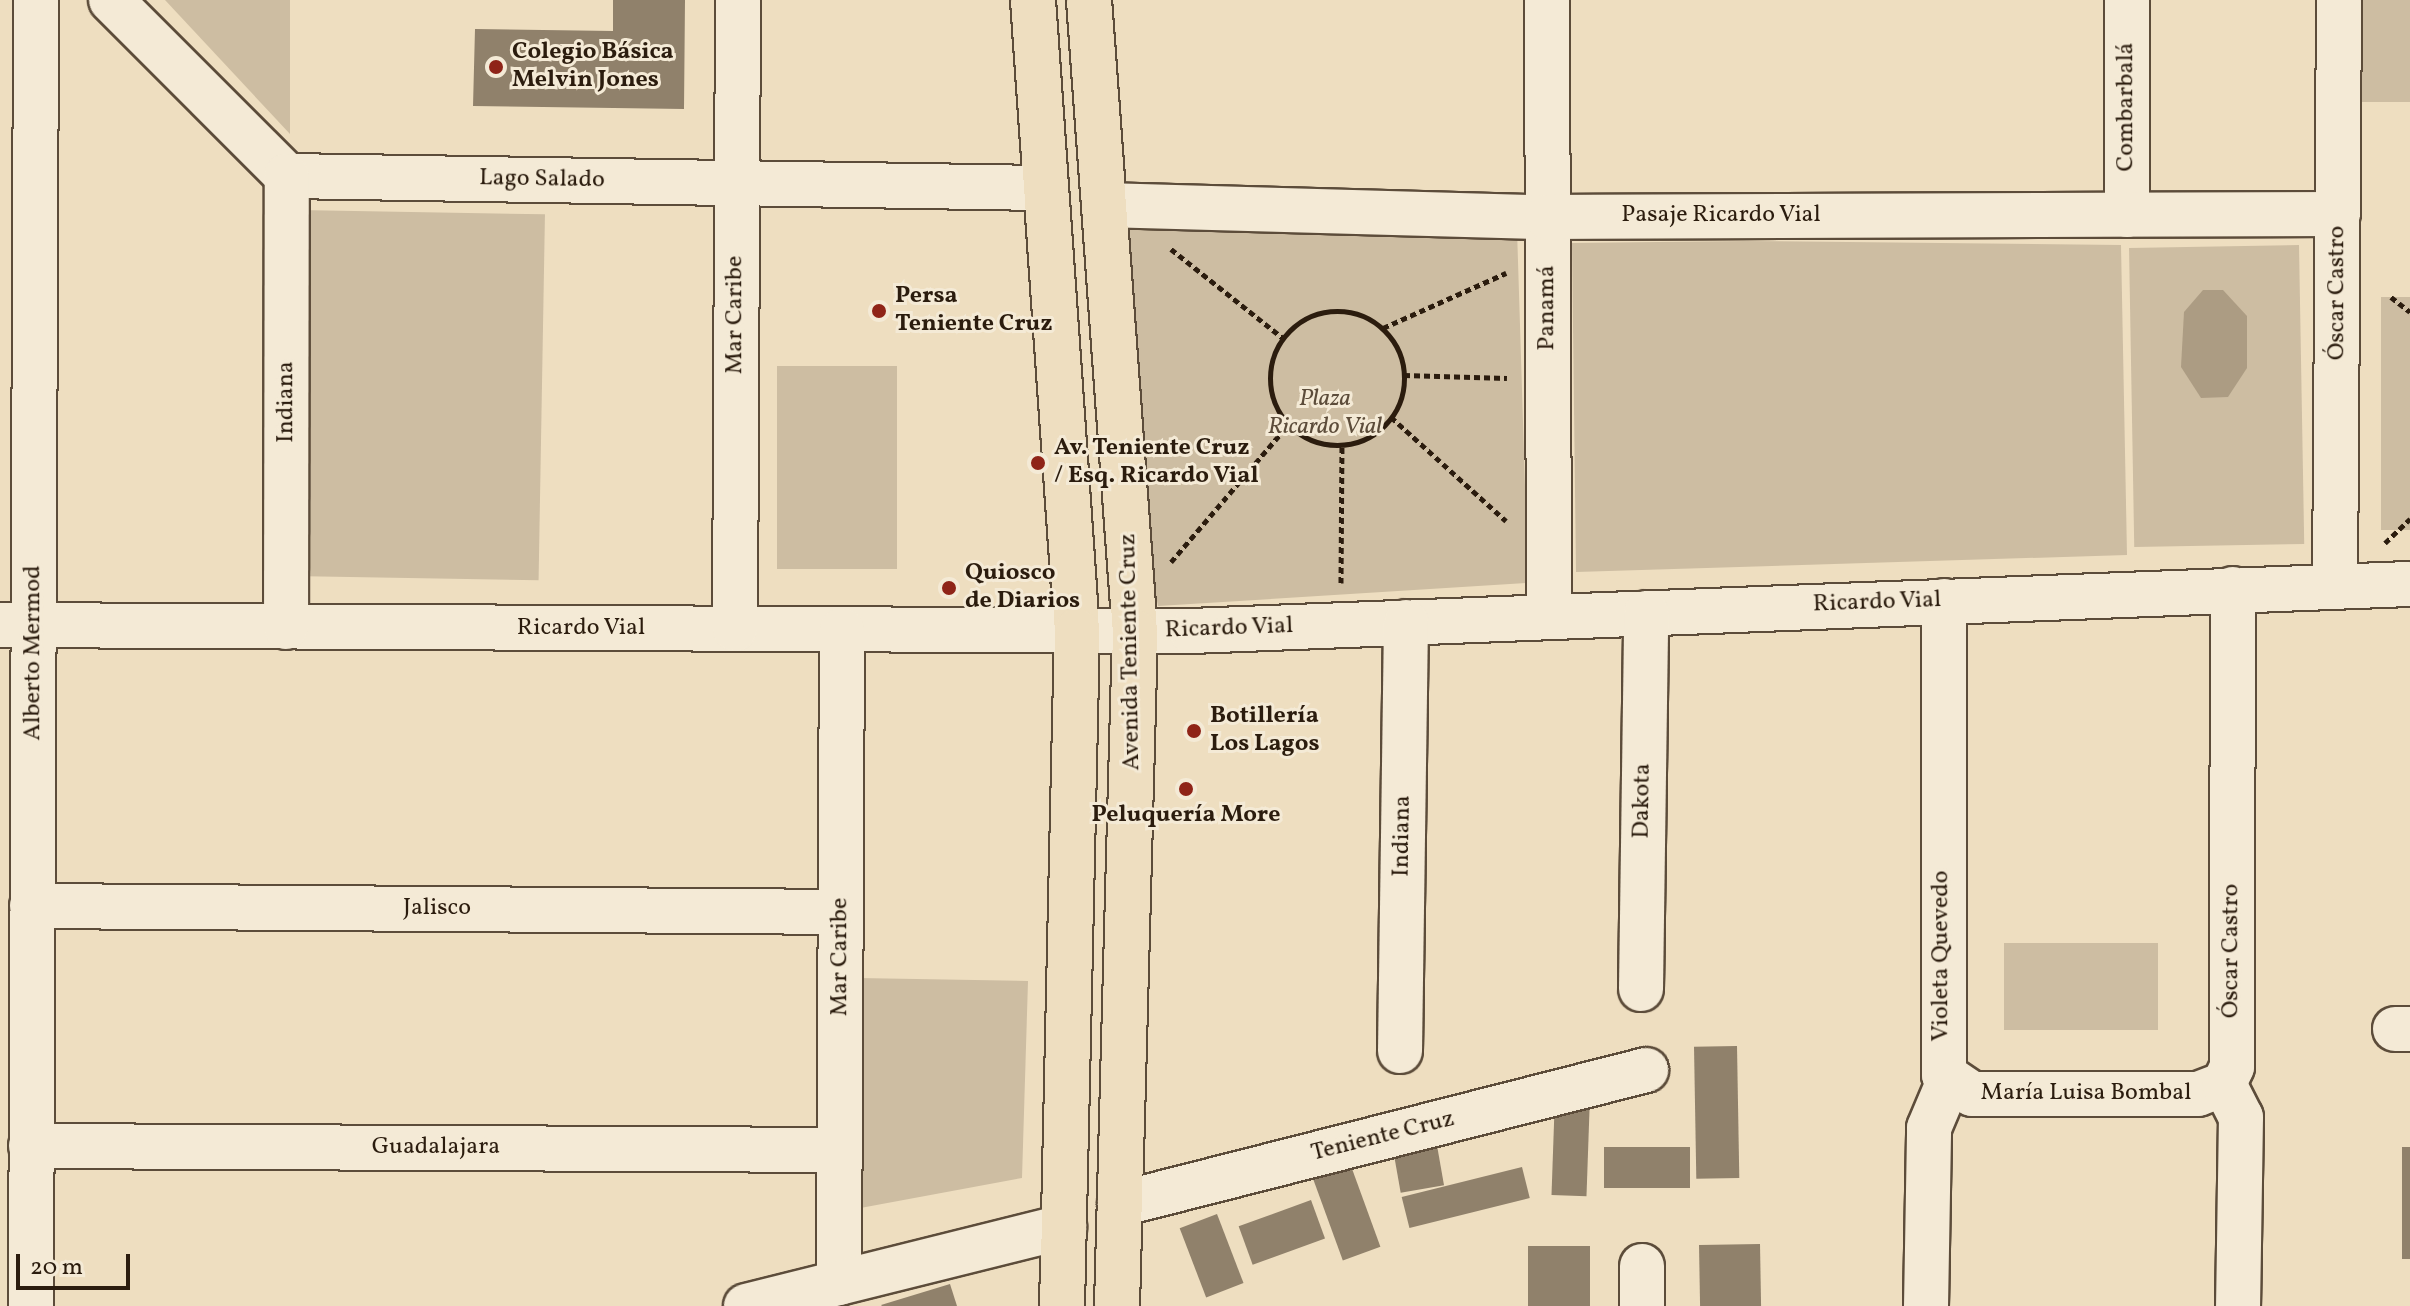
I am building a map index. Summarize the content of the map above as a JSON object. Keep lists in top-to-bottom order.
{
  "streets": {
    "main road": ["Avenida Teniente Cruz"],
    "street": [
      "Combarbalá",
      "Lago Salado",
      "Pasaje Ricardo Vial",
      "Óscar Castro",
      "Panamá",
      "Mar Caribe",
      "Indiana",
      "Ricardo Vial",
      "Alberto Mermod",
      "Dakota",
      "Jalisco",
      "Violeta Quevedo",
      "María Luisa Bombal",
      "Teniente Cruz",
      "Guadalajara"
    ]
  },
  "crossings": [
    ["Combarbalá", "Pasaje Ricardo Vial"],
    ["Lago Salado", "Mar Caribe"],
    ["Lago Salado", "Indiana"],
    ["Pasaje Ricardo Vial", "Óscar Castro"],
    ["Pasaje Ricardo Vial", "Panamá"],
    ["Pasaje Ricardo Vial", "Avenida Teniente Cruz"],
    ["Óscar Castro", "Ricardo Vial"],
    ["Óscar Castro", "María Luisa Bombal"],
    ["Panamá", "Ricardo Vial"],
    ["Mar Caribe", "Ricardo Vial"],
    ["Mar Caribe", "Jalisco"],
    ["Mar Caribe", "Guadalajara"],
    ["Indiana", "Ricardo Vial"],
    ["Ricardo Vial", "Avenida Teniente Cruz"],
    ["Ricardo Vial", "Alberto Mermod"],
    ["Ricardo Vial", "Dakota"],
    ["Ricardo Vial", "Violeta Quevedo"],
    ["Avenida Teniente Cruz", "Teniente Cruz"],
    ["Alberto Mermod", "Jalisco"],
    ["Alberto Mermod", "Guadalajara"],
    ["Violeta Quevedo", "María Luisa Bombal"]
  ],
  "parks": ["Plaza Ricardo Vial"],
  "places": [
    "Colegio Básica Melvin Jones",
    "Persa Teniente Cruz",
    "Av. Teniente Cruz / Esq. Ricardo Vial",
    "Quiosco de Diarios",
    "Botillería Los Lagos",
    "Peluquería More"
  ],
  "scale_bar": "20 m"
}
